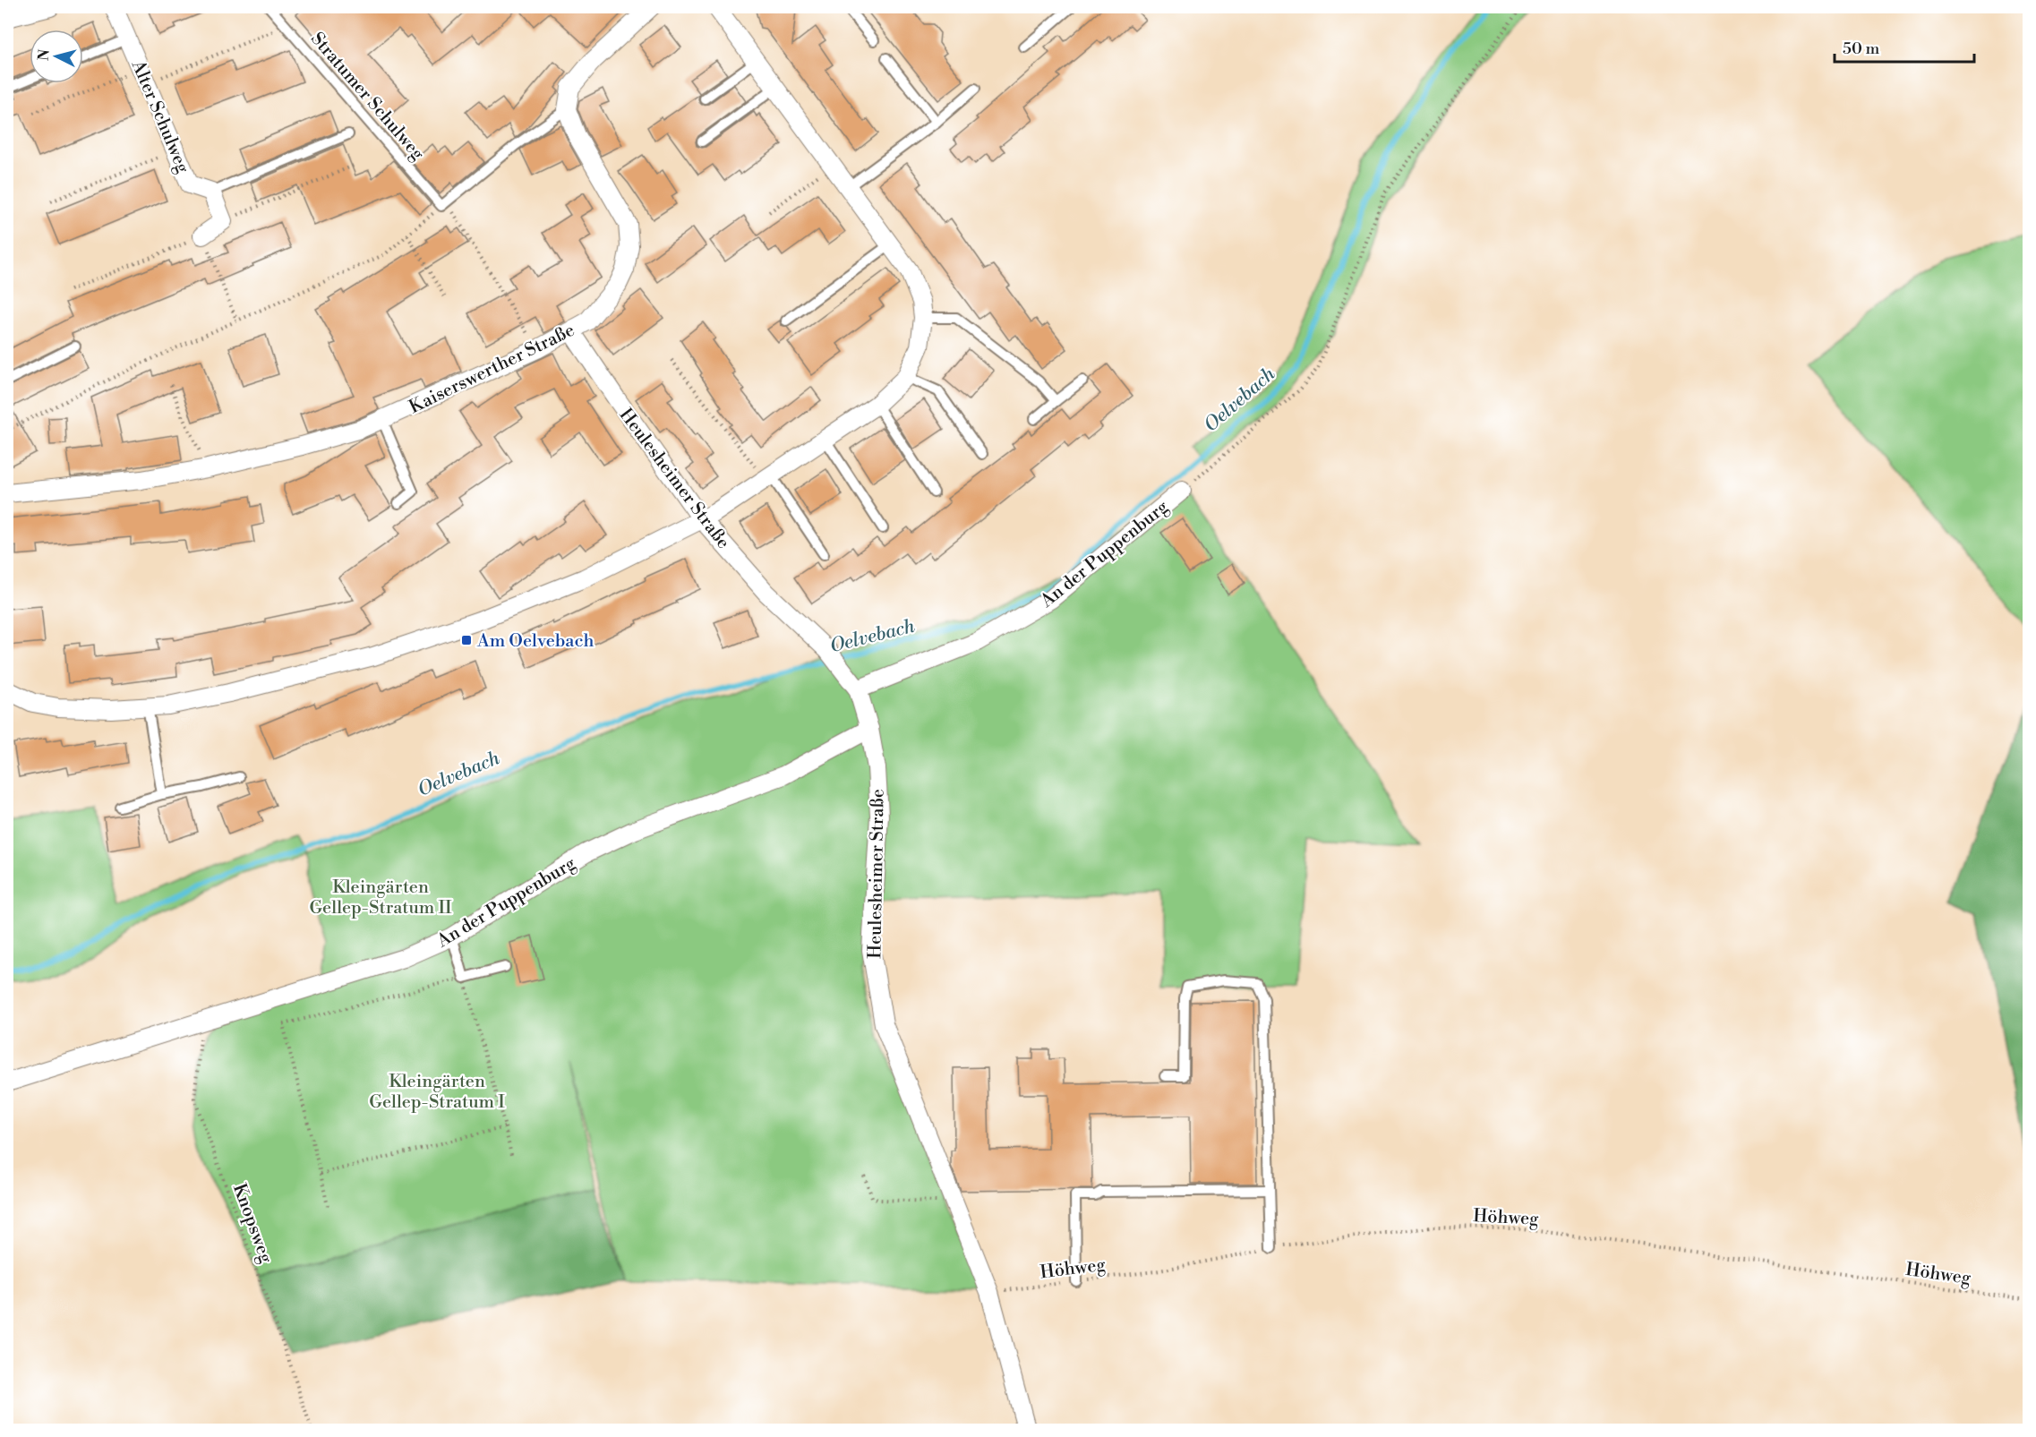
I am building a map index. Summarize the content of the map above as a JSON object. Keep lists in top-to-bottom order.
{
  "streets": {
    "street": [
      "Alter Schulweg",
      "Kaiserswerther Straße",
      "Heulesheimer Straße",
      "An der Puppenburg"
    ],
    "lane": ["Stratumer Schulweg"],
    "path": ["Höhweg", "Knopsweg"]
  },
  "crossings": [
    ["Kaiserswerther Straße", "Heulesheimer Straße"],
    ["Heulesheimer Straße", "An der Puppenburg"],
    ["Heulesheimer Straße", "Höhweg"],
    ["An der Puppenburg", "Knopsweg"]
  ],
  "water": ["Oelvebach"],
  "parks": ["Kleingärten Gellep-Stratum II", "Kleingärten Gellep-Stratum I"],
  "places": {
    "transit": ["Am Oelvebach"]
  },
  "scale_bar": "50 m",
  "north": "left"
}
